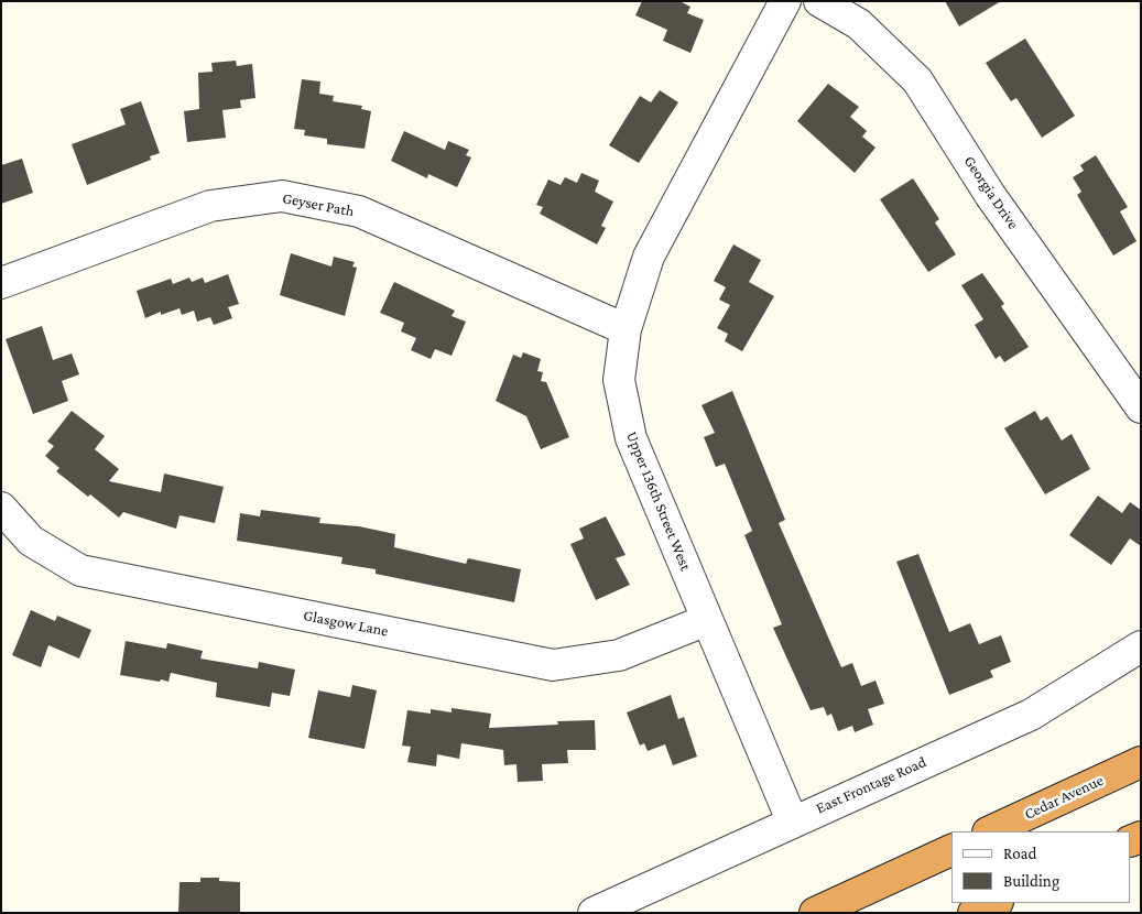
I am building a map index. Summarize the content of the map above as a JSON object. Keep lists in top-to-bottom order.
{
  "streets": {
    "highway": ["Cedar Avenue"],
    "street": [
      "Georgia Drive",
      "Geyser Path",
      "Upper 136th Street West",
      "Glasgow Lane",
      "East Frontage Road"
    ]
  },
  "crossings": [
    ["Geyser Path", "Upper 136th Street West"],
    ["Upper 136th Street West", "Glasgow Lane"],
    ["Upper 136th Street West", "East Frontage Road"]
  ],
  "legend": ["Road", "Building"]
}
